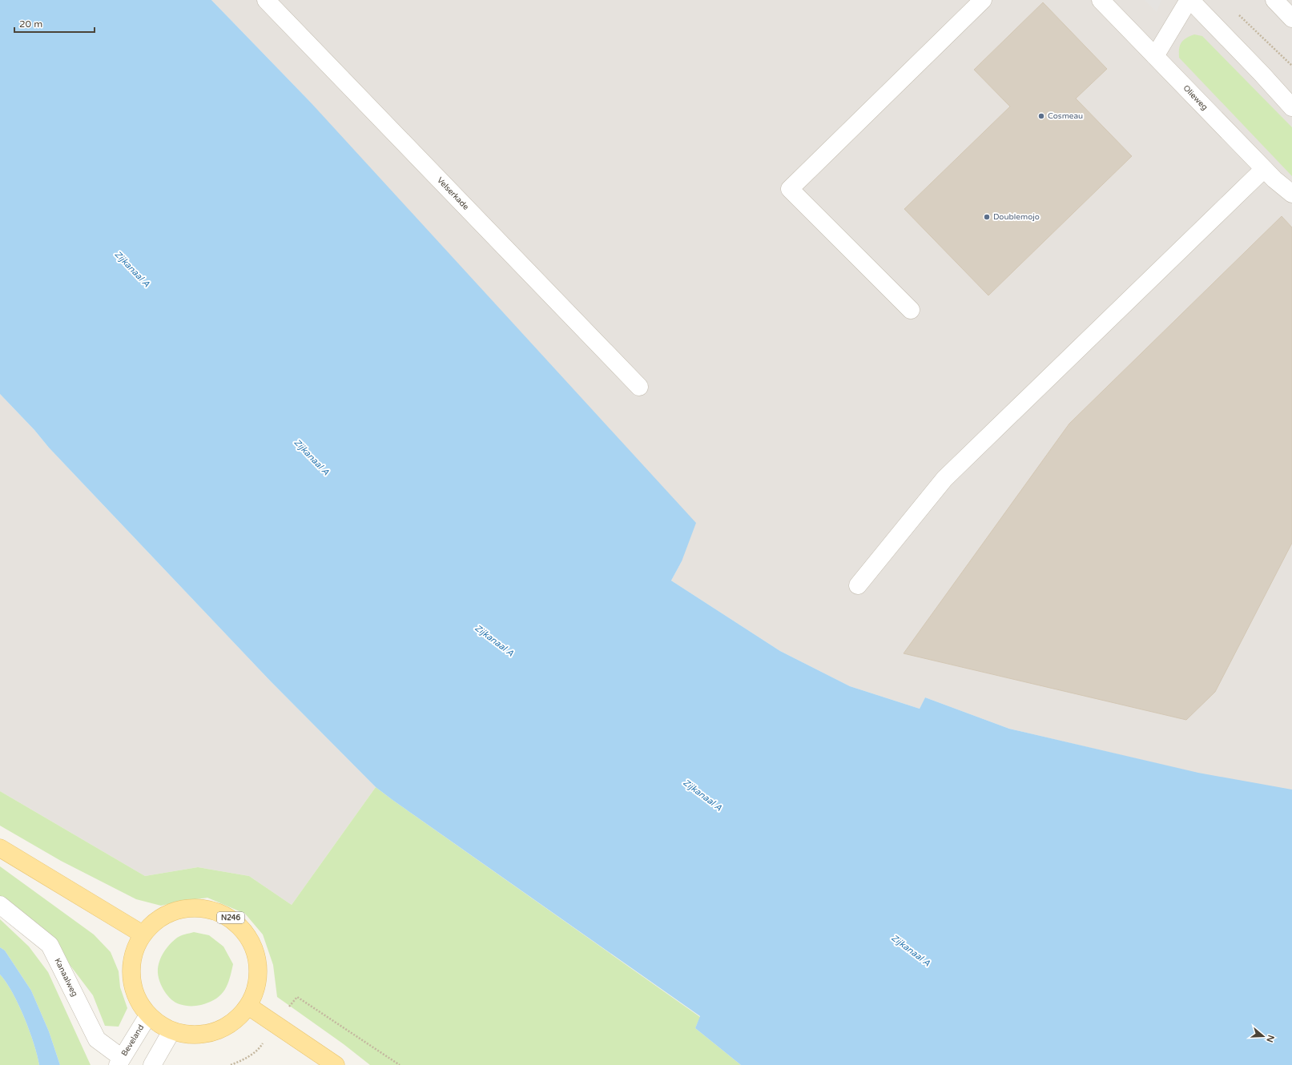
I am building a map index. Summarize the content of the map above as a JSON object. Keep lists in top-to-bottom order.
{
  "streets": {
    "main road": ["N246"],
    "street": [
      "Olieweg",
      "Velserkade",
      "Kanaalweg",
      "Beveland"
    ]
  },
  "crossings": [
    ["N246", "Beveland"],
    ["Kanaalweg", "Beveland"]
  ],
  "water": ["Zijkanaal A"],
  "places": ["Cosmeau", "Doublemojo"],
  "scale_bar": "20 m",
  "north": "right"
}
